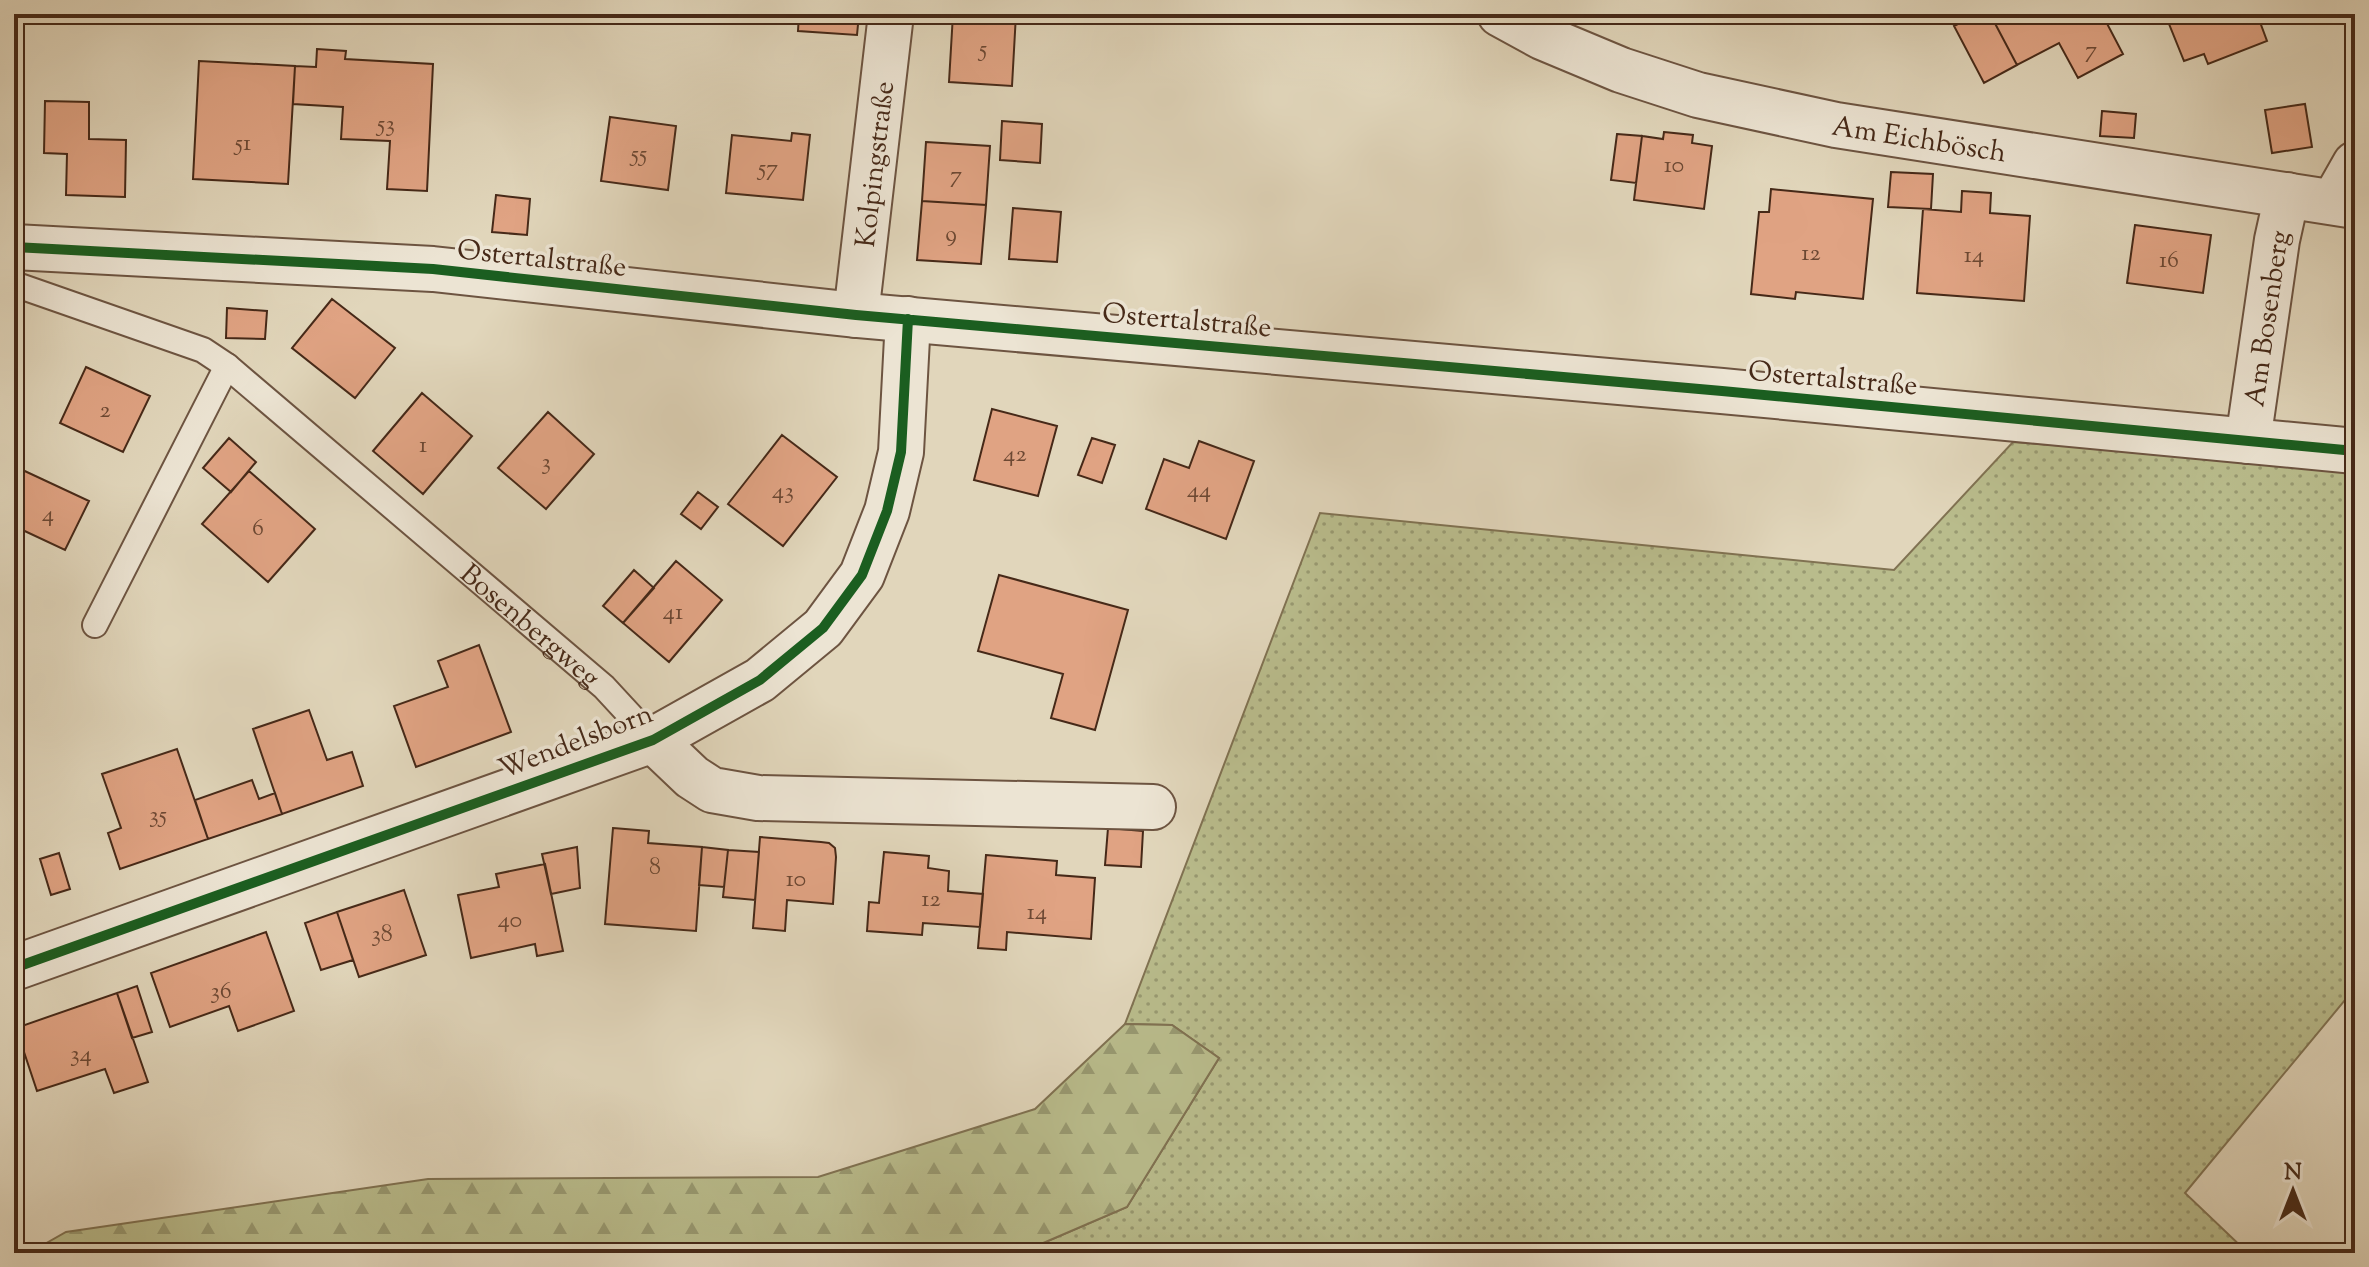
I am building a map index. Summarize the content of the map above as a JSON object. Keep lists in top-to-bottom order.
{
  "streets": {
    "street": [
      "Am Eichbösch",
      "Kolpingstraße",
      "Ostertalstraße",
      "Am Bosenberg",
      "Bosenbergweg",
      "Wendelsborn"
    ]
  },
  "crossings": [
    ["Am Eichbösch", "Am Bosenberg"],
    ["Kolpingstraße", "Ostertalstraße"],
    ["Ostertalstraße", "Am Bosenberg"],
    ["Ostertalstraße", "Wendelsborn"],
    ["Bosenbergweg", "Wendelsborn"]
  ],
  "house_numbers": [
    "5",
    "7",
    "53",
    "51",
    "55",
    "10",
    "57",
    "7",
    "9",
    "12",
    "14",
    "16",
    "2",
    "1",
    "42",
    "3",
    "44",
    "43",
    "4",
    "6",
    "41",
    "35",
    "8",
    "10",
    "12",
    "14",
    "40",
    "38",
    "36",
    "34"
  ],
  "north": "top"
}
